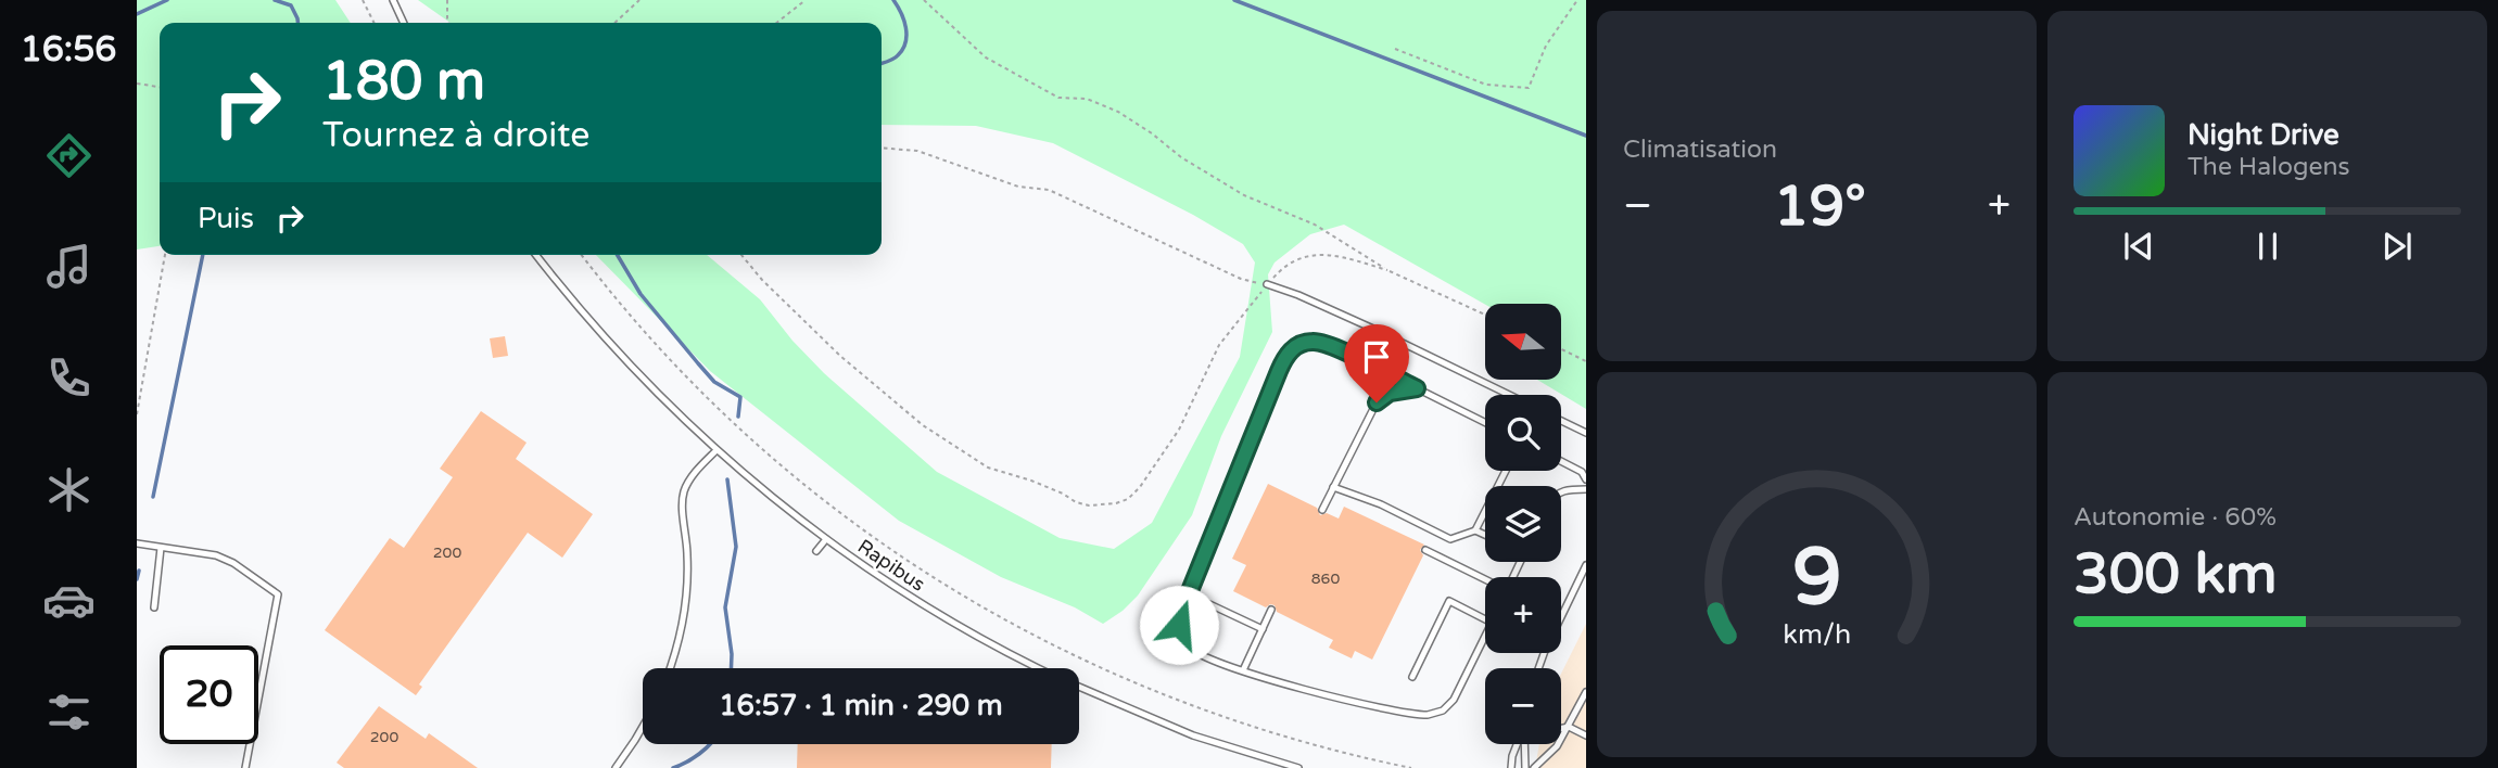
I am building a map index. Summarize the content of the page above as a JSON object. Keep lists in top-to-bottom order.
{
  "streets": {
    "lane": ["Rapibus"]
  },
  "house_numbers": ["200", "860", "200"],
  "north": "left",
  "page": {
    "tabs": "16:56",
    "tile": [
      "Climatisation",
      ["Autonomie · 60%", "300 km"]
    ],
    "turn": ["180 m", "Tournez à droite"],
    "song": ["Night Drive", "The Halogens"],
    "heat": ["−", "19°", "+"],
    "then": "Puis",
    "map_buttons": ["+", "−"],
    "limit": "20",
    "trip": "16:57 · 1 min · 290 m",
    "gauge": ["9", "km/h"]
  }
}
